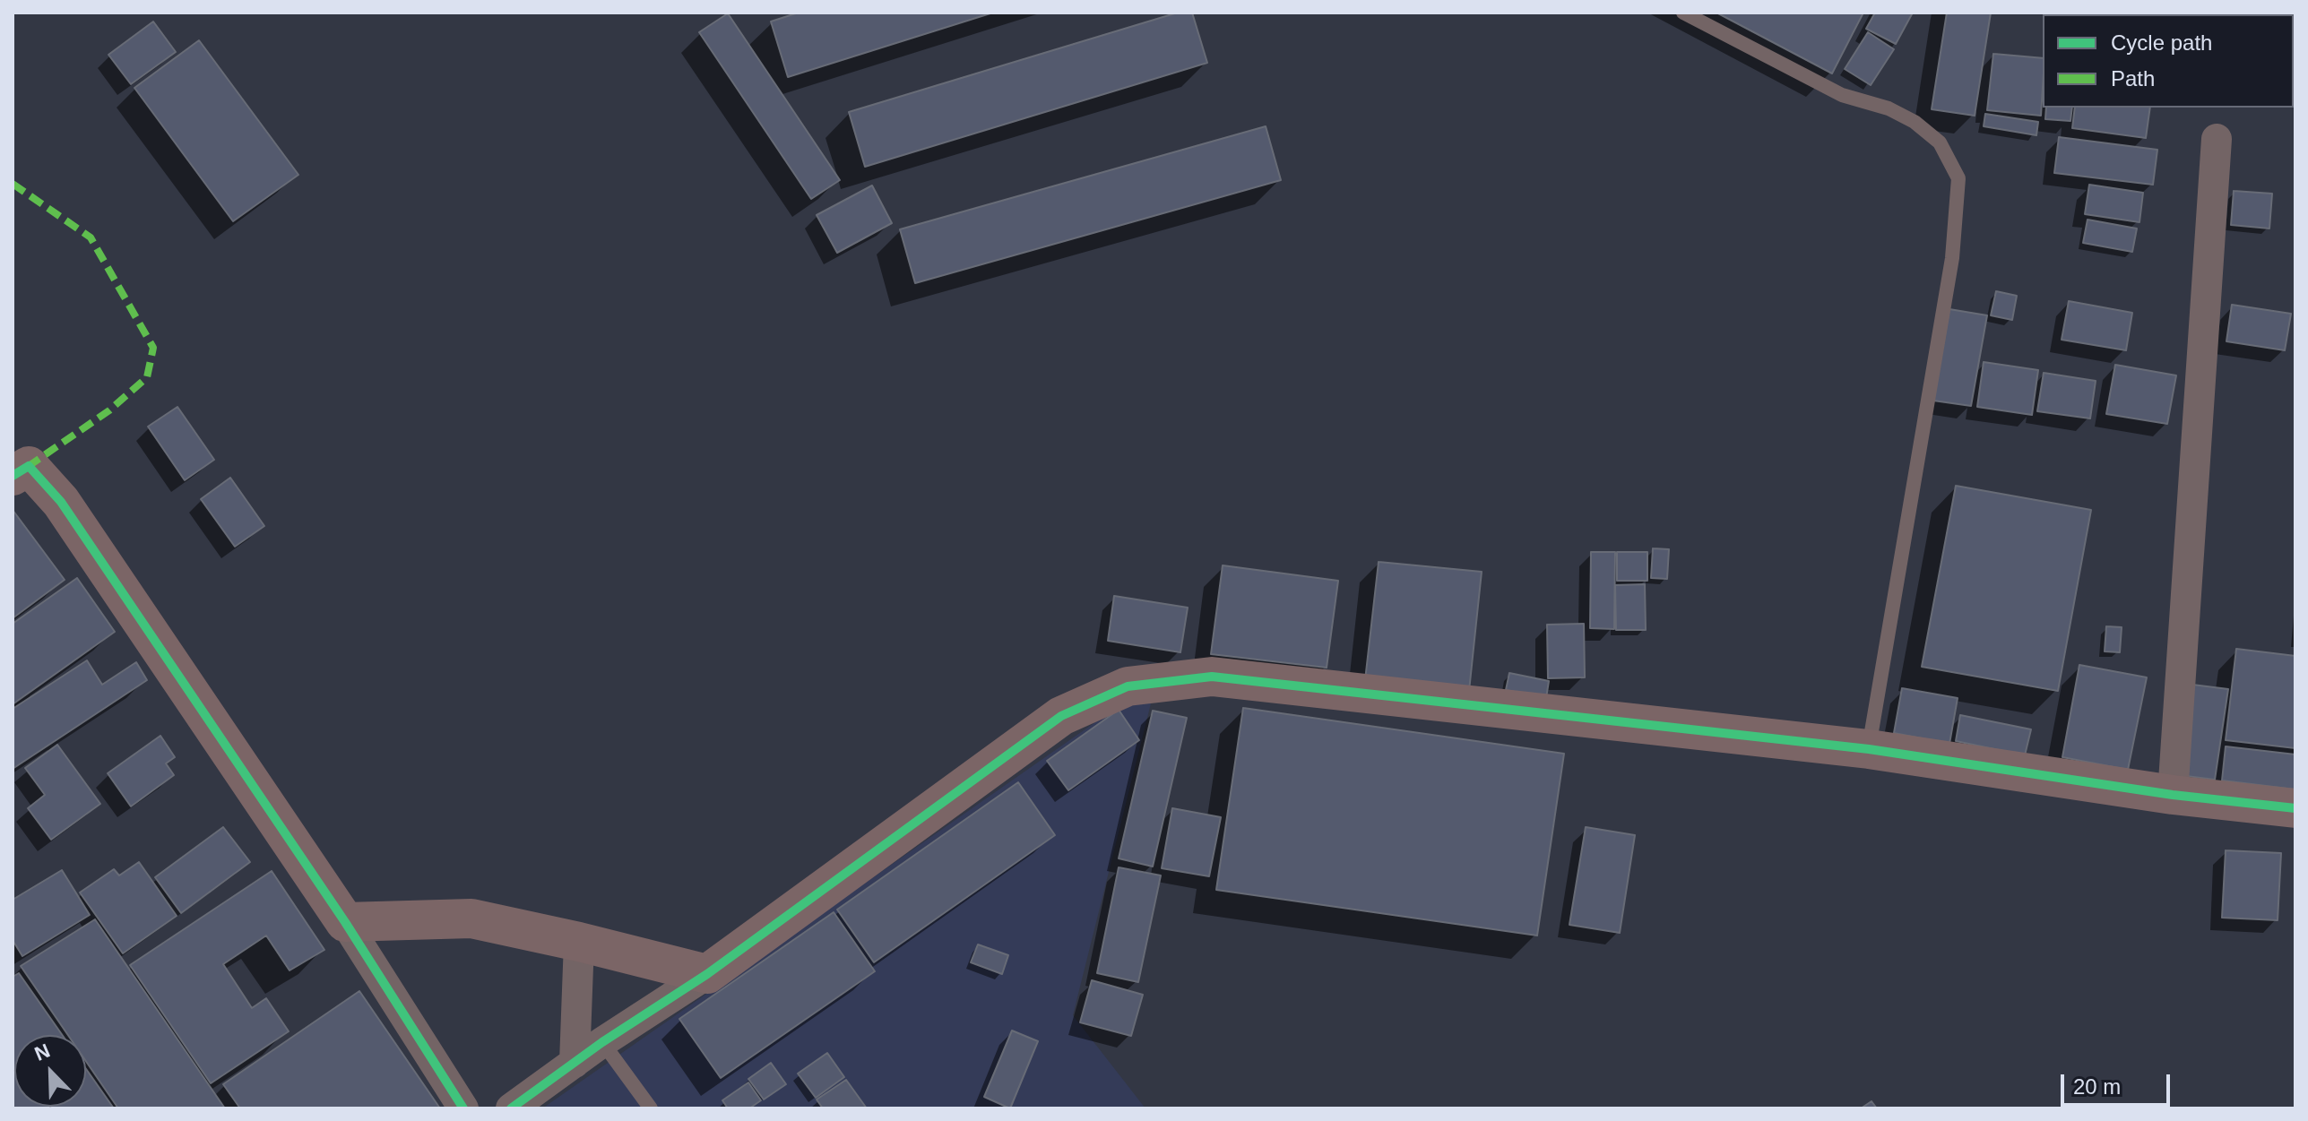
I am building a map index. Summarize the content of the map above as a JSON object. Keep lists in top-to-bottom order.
{
  "legend": ["Cycle path", "Path"],
  "scale_bar": "20 m",
  "north": "top left"
}
